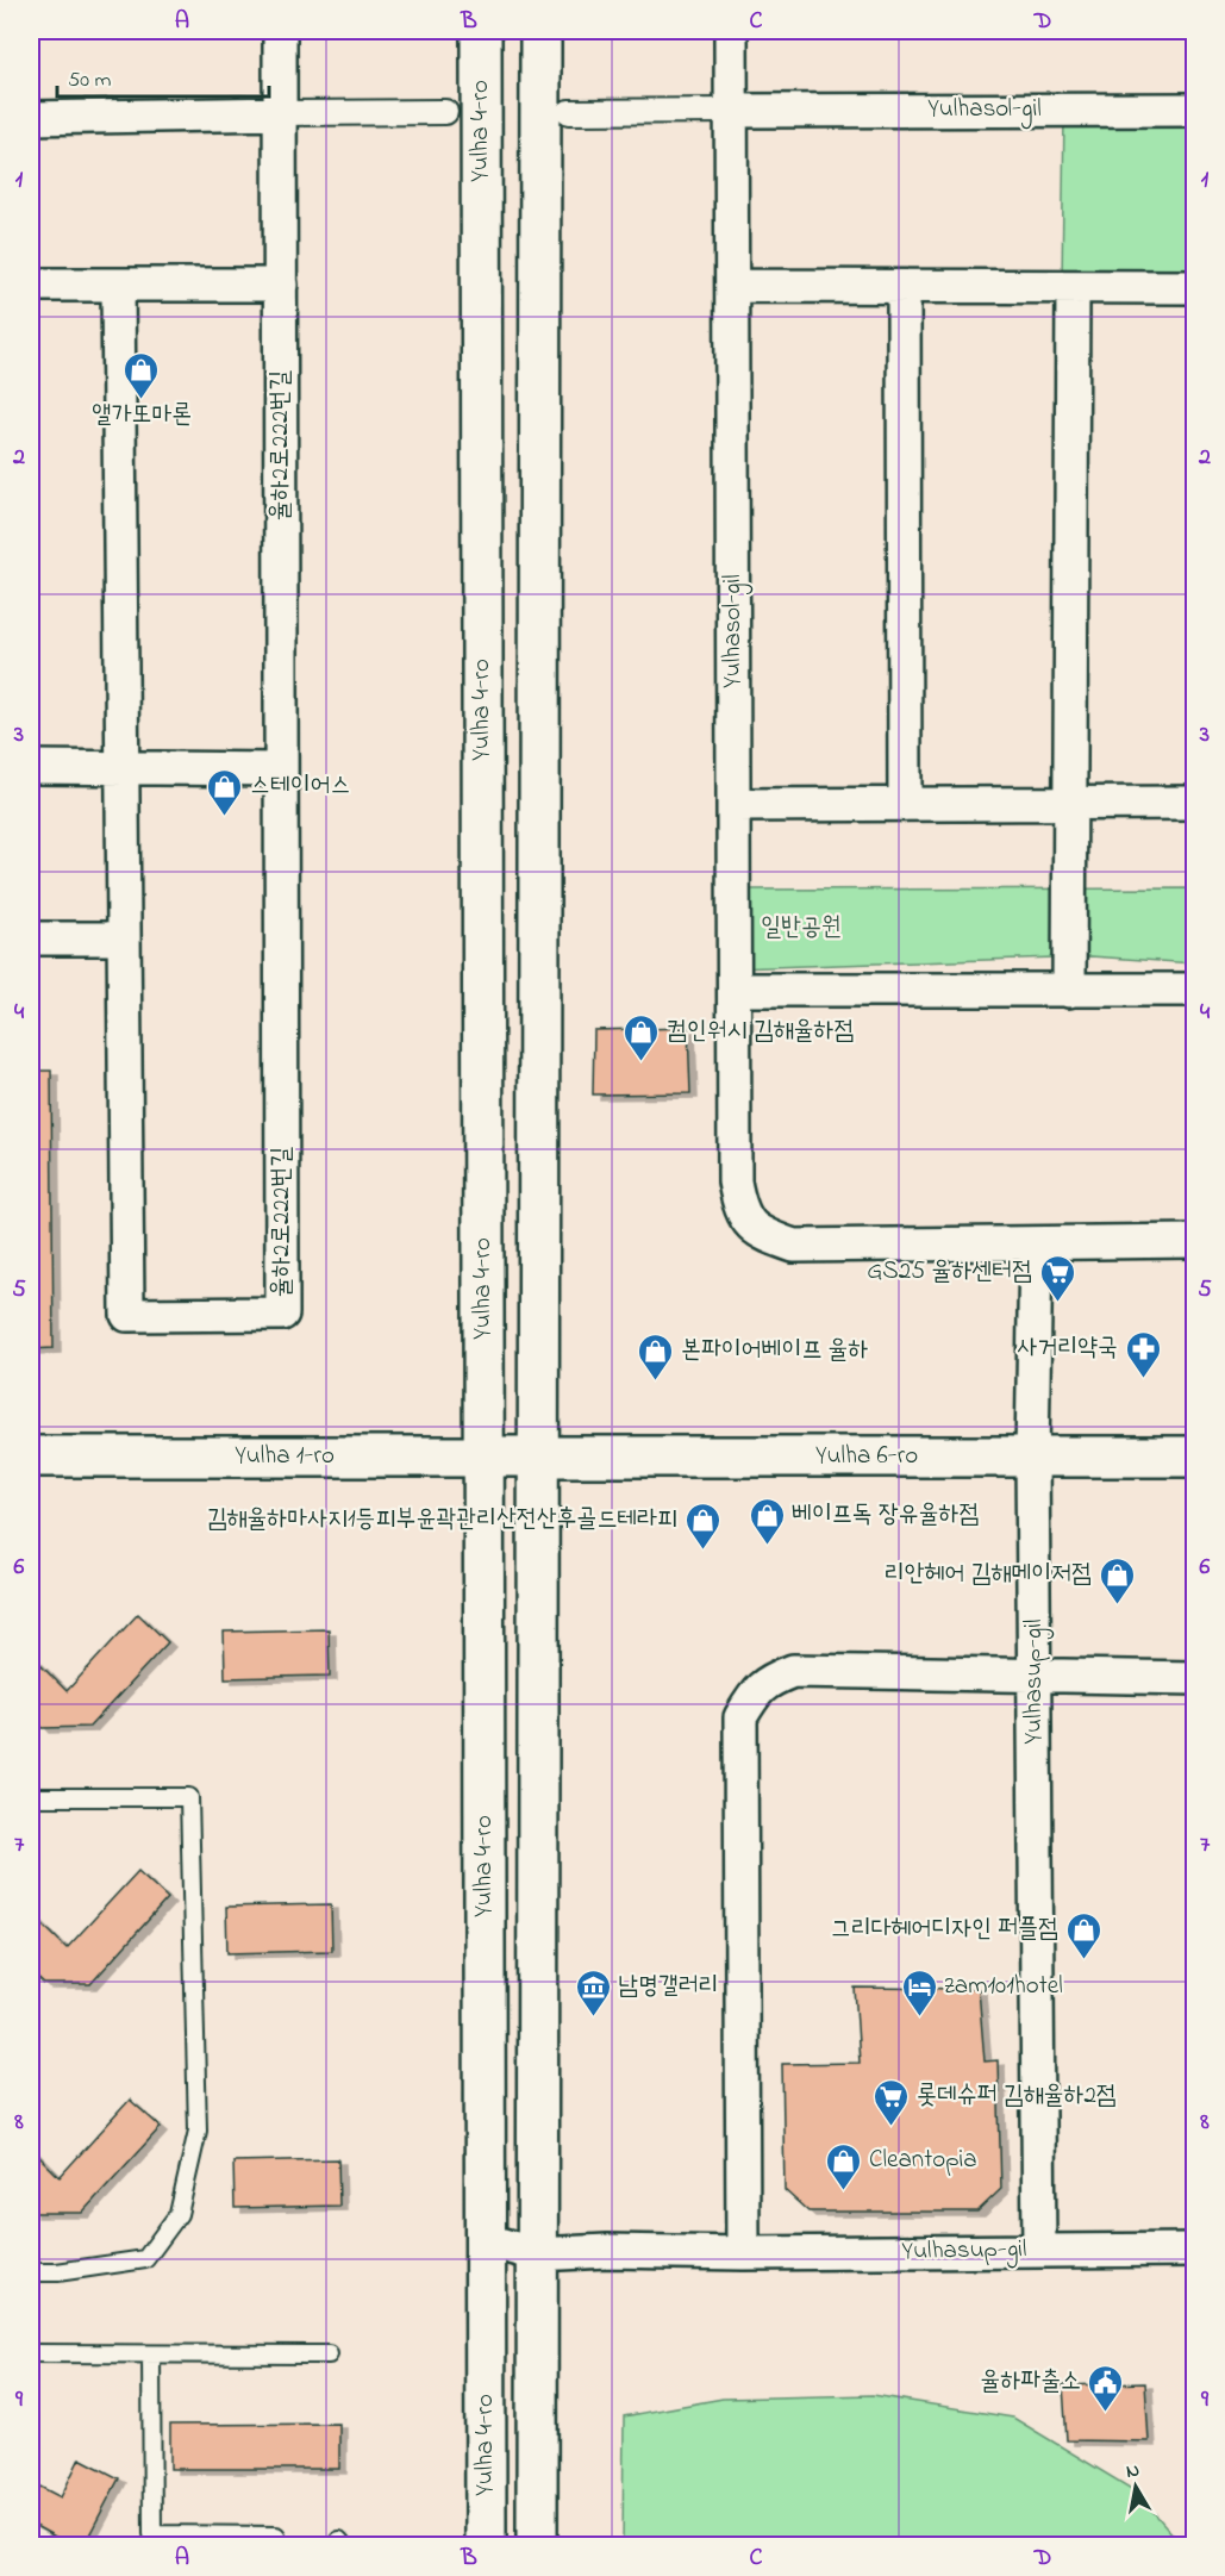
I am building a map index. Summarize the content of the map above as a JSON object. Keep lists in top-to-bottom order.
{
  "streets": {
    "main road": ["Yulha 4-ro", "Yulha 1-ro", "Yulha 6-ro"],
    "street": ["Yulhasol-gil", "율하2로222번길", "Yulhasup-gil"]
  },
  "crossings": [
    ["Yulhasol-gil", "Yulhasup-gil"],
    ["Yulha 4-ro", "Yulha 1-ro"],
    ["Yulha 4-ro", "Yulha 6-ro"],
    ["Yulha 4-ro", "Yulhasup-gil"],
    ["Yulha 1-ro", "Yulha 6-ro"],
    ["Yulha 6-ro", "Yulhasup-gil"]
  ],
  "parks": ["일반공원"],
  "places": {
    "shop": [
      "앨가또마론",
      "스테이어스",
      "컴인워시 김해율하점",
      "본파이어베이프 율하",
      "베이프독 장유율하점",
      "김해율하마사지1등피부윤곽관리산전산후골드테라피",
      "리안헤어 김해메이저점",
      "그리다헤어디자인 퍼플점",
      "Cleantopia"
    ],
    "supermarket": ["GS25 율하센터점", "롯데슈퍼 김해율하2점"],
    "pharmacy": ["사거리약국"],
    "museum": ["남명갤러리"],
    "hotel": ["zam101hotel"],
    "public building": ["율하파출소"]
  },
  "scale_bar": "50 m",
  "north": "top",
  "grid": {
    "columns": [
      "A",
      "B",
      "C",
      "D"
    ],
    "rows": [
      "1",
      "2",
      "3",
      "4",
      "5",
      "6",
      "7",
      "8",
      "9"
    ]
  }
}
